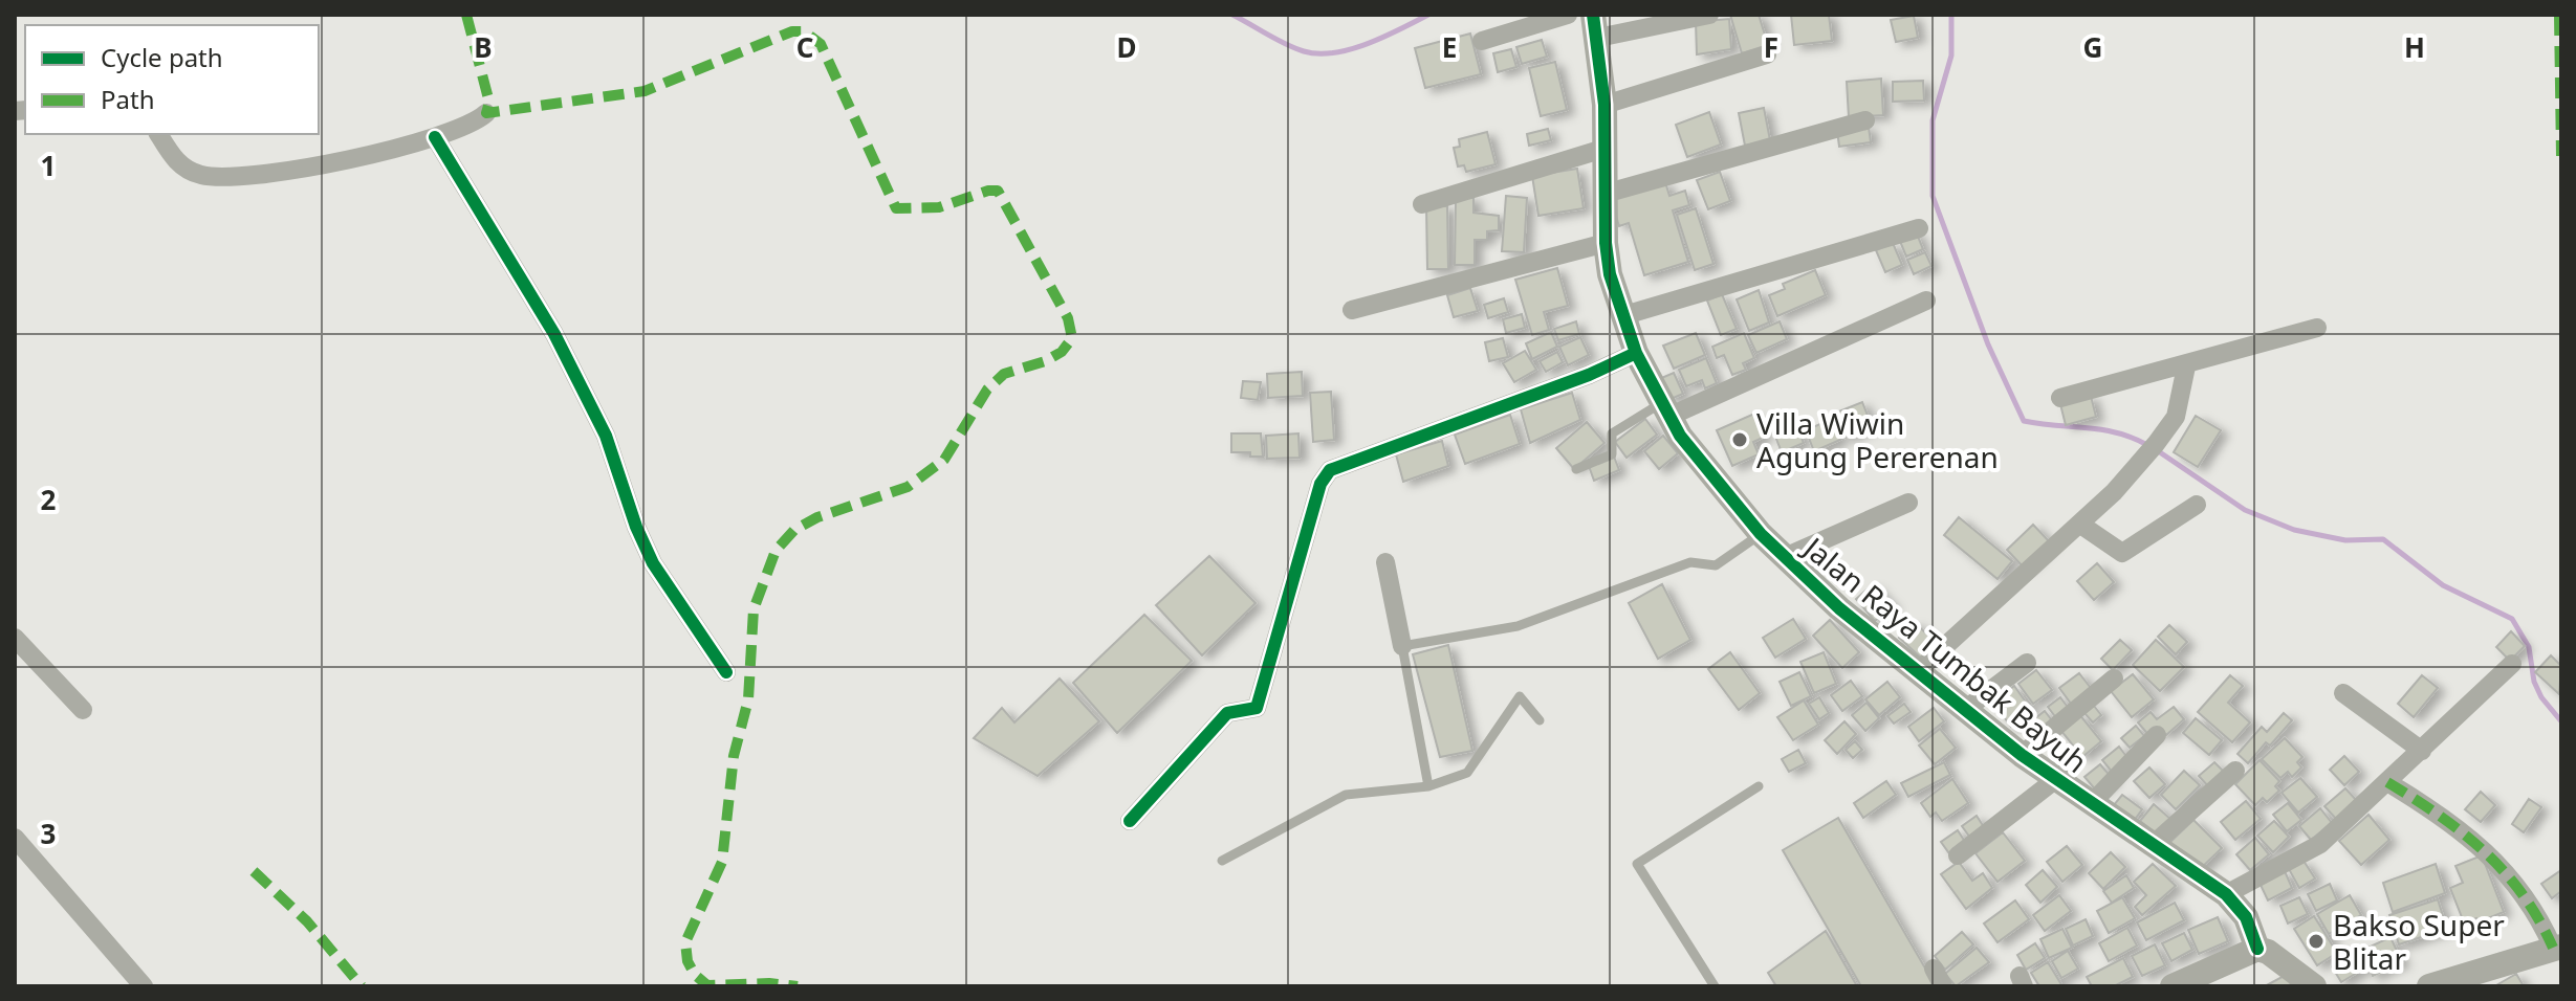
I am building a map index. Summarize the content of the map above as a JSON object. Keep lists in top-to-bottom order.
{
  "streets": {
    "street": ["Jalan Raya Tumbak Bayuh"]
  },
  "places": ["Villa Wiwin Agung Pererenan", "Bakso Super Blitar"],
  "legend": ["Cycle path", "Path"],
  "grid": {
    "columns": [
      "B",
      "C",
      "D",
      "E",
      "F",
      "G",
      "H"
    ],
    "rows": ["1", "2", "3"]
  }
}
